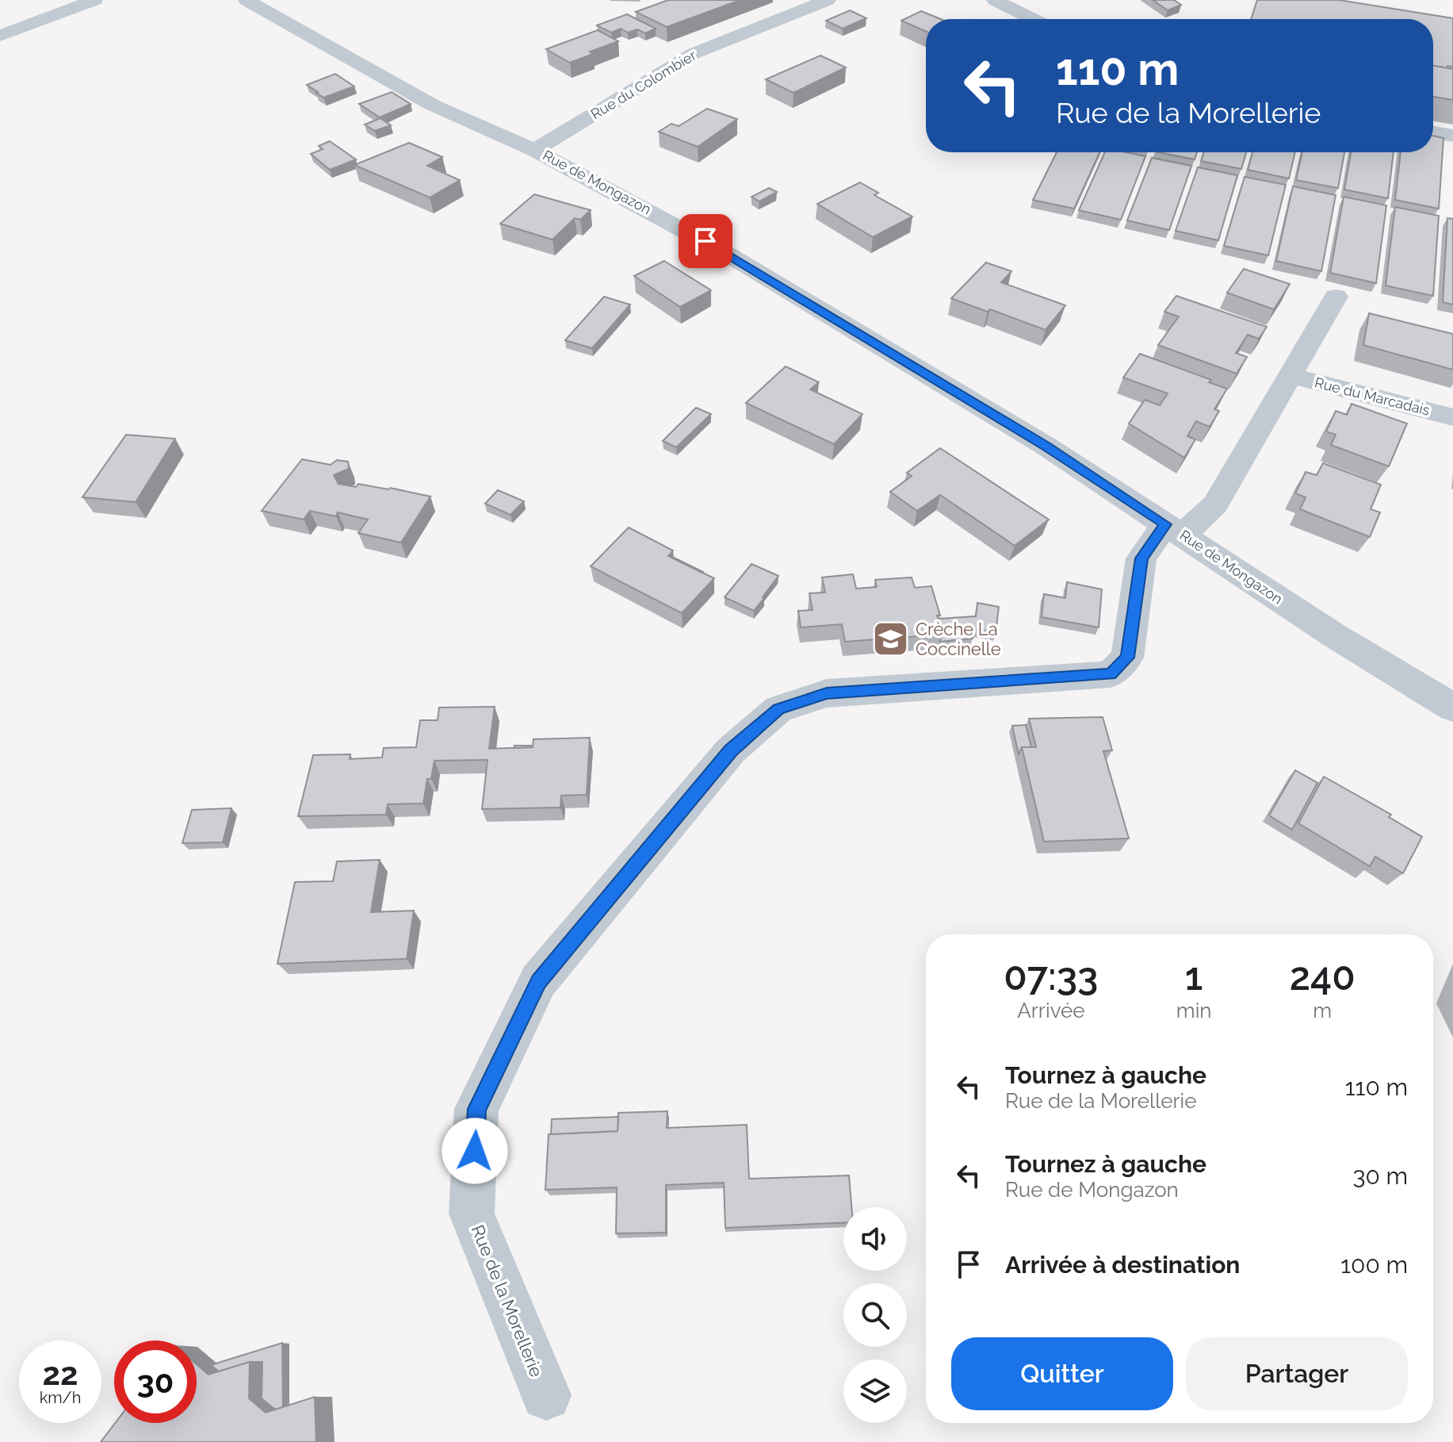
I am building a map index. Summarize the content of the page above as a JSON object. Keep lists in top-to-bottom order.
{
  "streets": {
    "street": [
      "Rue du Colombier",
      "Rue de Mongazon",
      "Rue du Marcadais",
      "Rue de la Morellerie"
    ]
  },
  "crossings": [
    ["Rue du Colombier", "Rue de Mongazon"],
    ["Rue de Mongazon", "Rue du Marcadais"],
    ["Rue de Mongazon", "Rue de la Morellerie"],
    ["Rue du Marcadais", "Rue de la Morellerie"]
  ],
  "places": {
    "school or university": ["Crèche La Coccinelle"]
  },
  "page": {
    "turn": ["110 m", "Rue de la Morellerie"],
    "eta": [
      "07:33",
      "Arrivée",
      "1",
      "min",
      "240",
      "m"
    ],
    "list": [
      {
        "name": "Tournez à gauche",
        "note": "Rue de la Morellerie",
        "value": "110 m"
      },
      {
        "name": "Tournez à gauche",
        "note": "Rue de Mongazon",
        "value": "30 m"
      },
      {
        "name": "Arrivée à destination",
        "value": "100 m"
      }
    ],
    "buttons": ["Quitter", "Partager"],
    "speed": "22 km/h",
    "limit": "30"
  }
}
